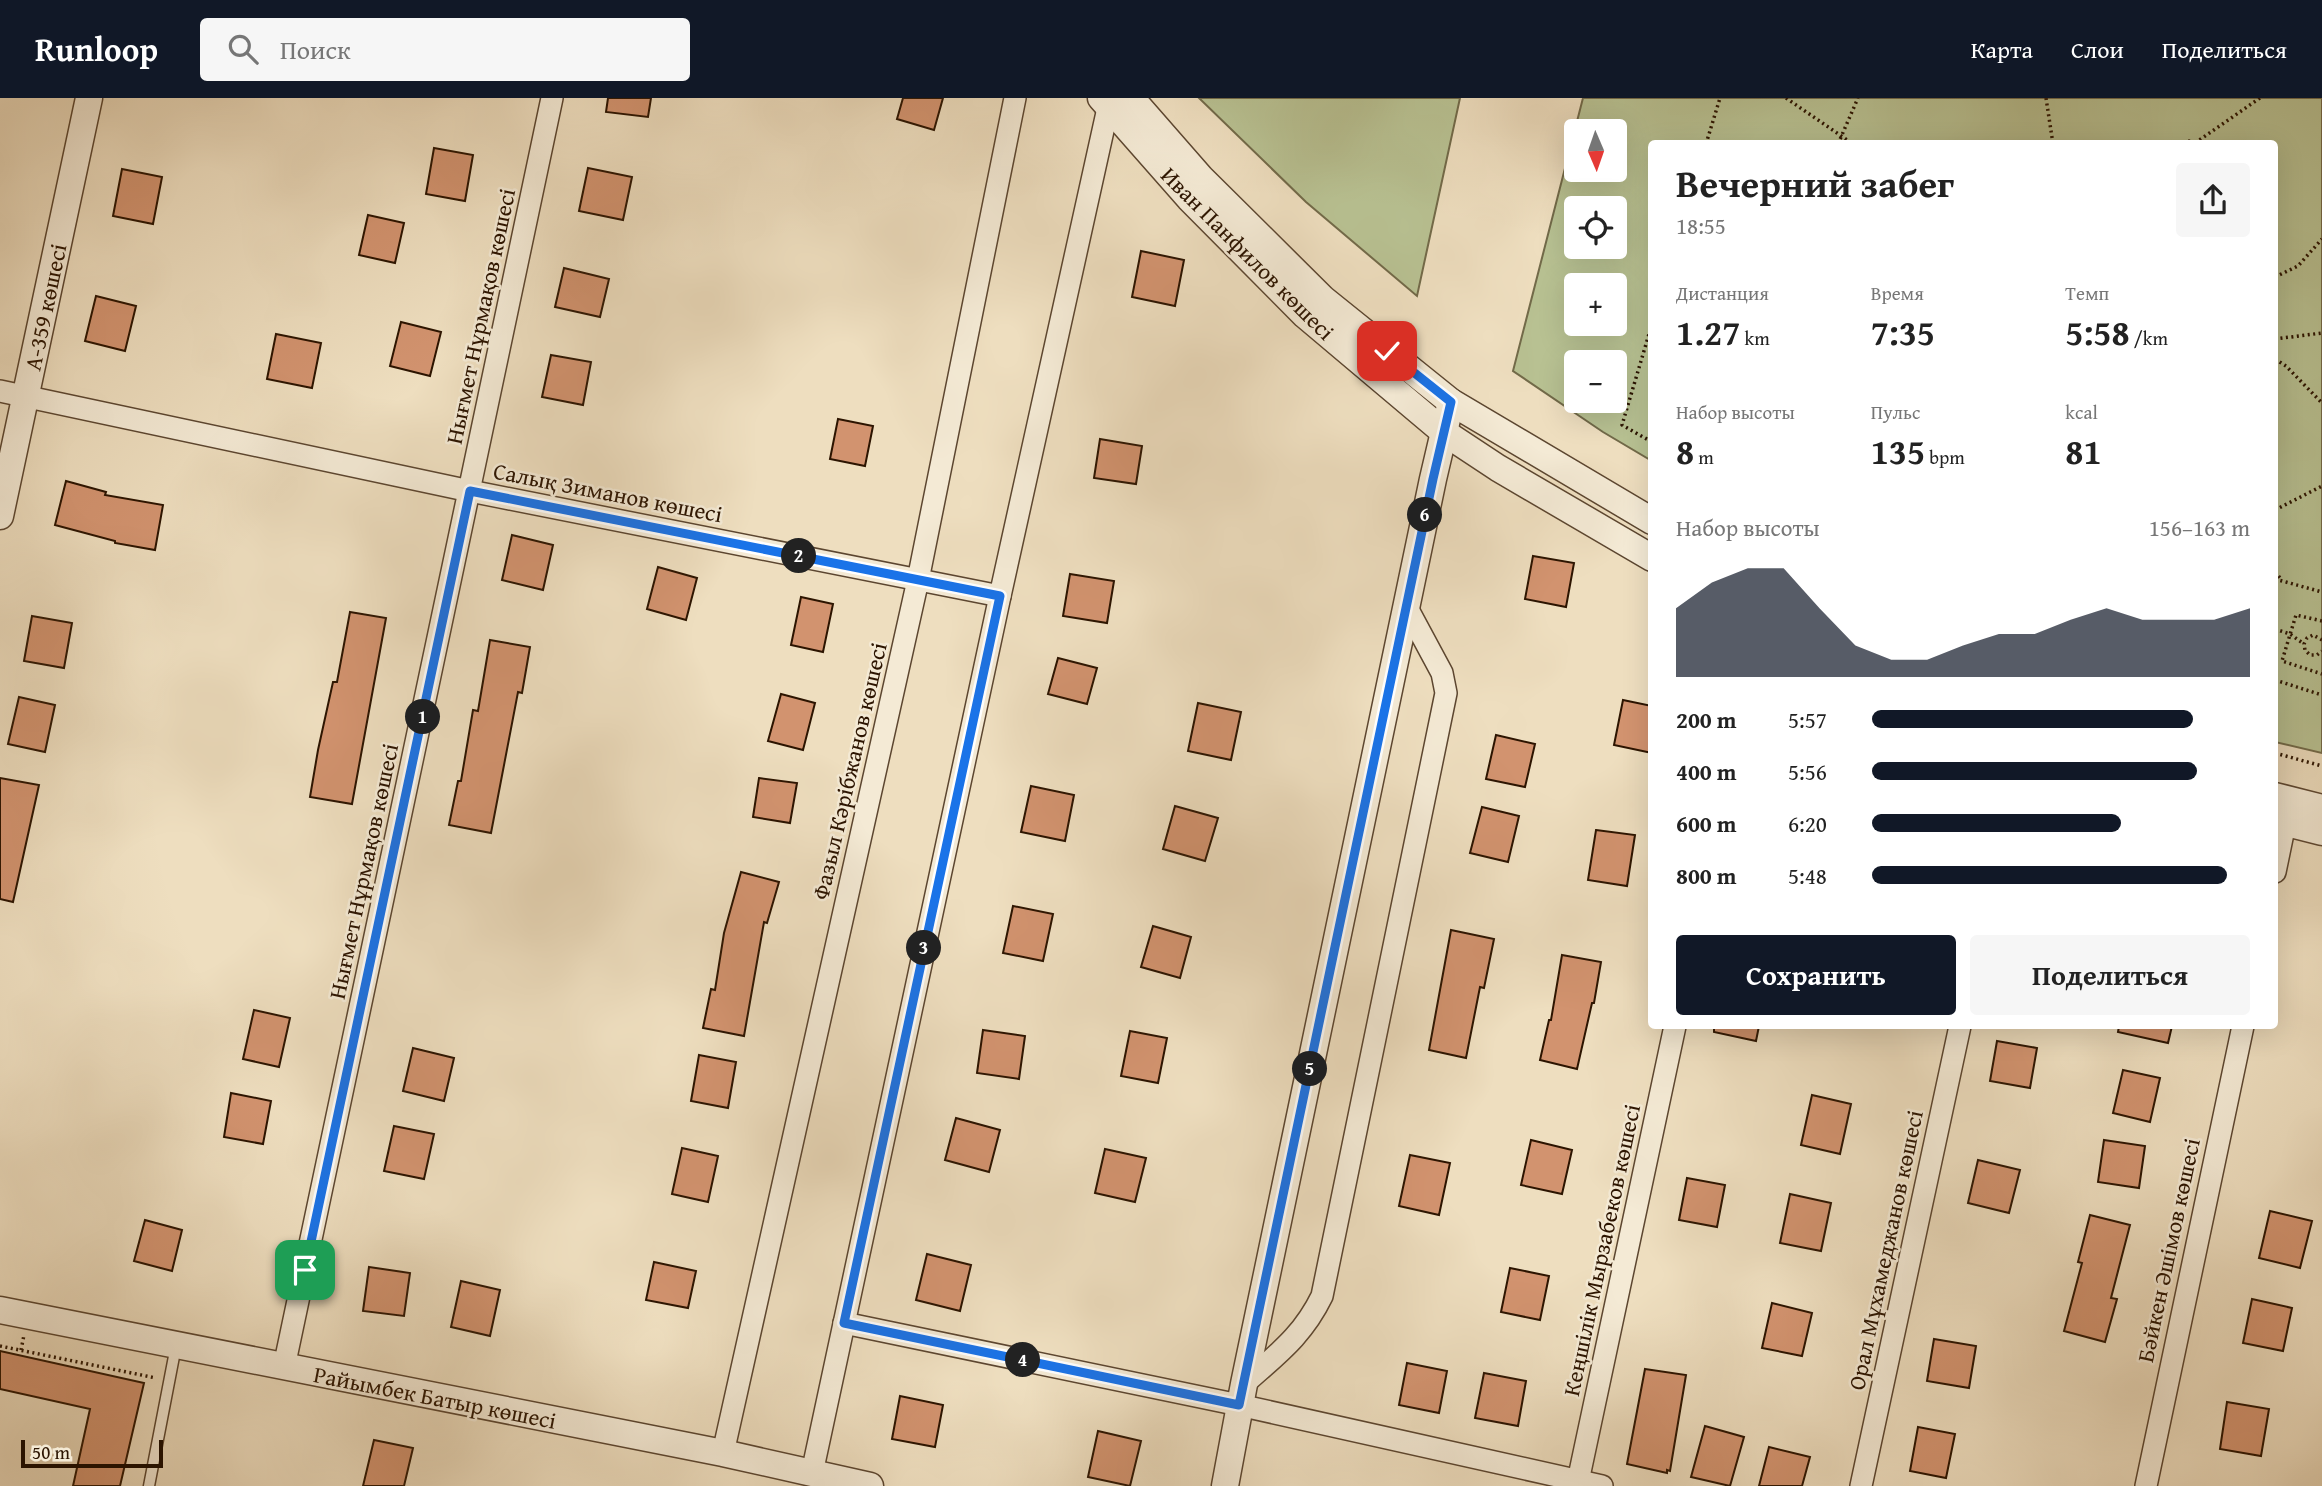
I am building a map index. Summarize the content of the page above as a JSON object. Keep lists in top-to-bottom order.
{
  "streets": {
    "street": [
      "Иван Панфилов көшесі",
      "А-359 көшесі",
      "Нығмет Нұрмақов көшесі",
      "Салық Зиманов көшесі",
      "Фазыл Кәрібжанов көшесі",
      "Кеңшілік Мырзабеков көшесі",
      "Орал Мұхамеджанов көшесі",
      "Бәйкен Әшімов көшесі",
      "Райымбек Батыр көшесі"
    ]
  },
  "crossings": [
    ["А-359 көшесі", "Салық Зиманов көшесі"],
    ["Нығмет Нұрмақов көшесі", "Салық Зиманов көшесі"],
    ["Нығмет Нұрмақов көшесі", "Райымбек Батыр көшесі"],
    ["Салық Зиманов көшесі", "Фазыл Кәрібжанов көшесі"],
    ["Фазыл Кәрібжанов көшесі", "Райымбек Батыр көшесі"]
  ],
  "scale_bar": "50 m",
  "north": "bottom",
  "page": {
    "header": "Runloop",
    "search": "Поиск",
    "nav": ["Карта", "Слои", "Поделиться"],
    "map_buttons": ["+", "−"],
    "heading": ["Вечерний забег", "18:55"],
    "stats": [
      ["Дистанция", "1.27 km"],
      ["Время", "7:35"],
      ["Темп", "5:58 /km"],
      ["Набор высоты", "8 m"],
      ["Пульс", "135 bpm"],
      ["kcal", "81"]
    ],
    "pins": [
      "6",
      "2",
      "1",
      "3",
      "5",
      "4"
    ],
    "chart": ["Набор высоты", "156–163 m"],
    "list": [
      {
        "name": "200 m",
        "note": "5:57"
      },
      {
        "name": "400 m",
        "note": "5:56"
      },
      {
        "name": "600 m",
        "note": "6:20"
      },
      {
        "name": "800 m",
        "note": "5:48"
      }
    ],
    "buttons": ["Сохранить", "Поделиться"],
    "scale": "50 m"
  }
}
